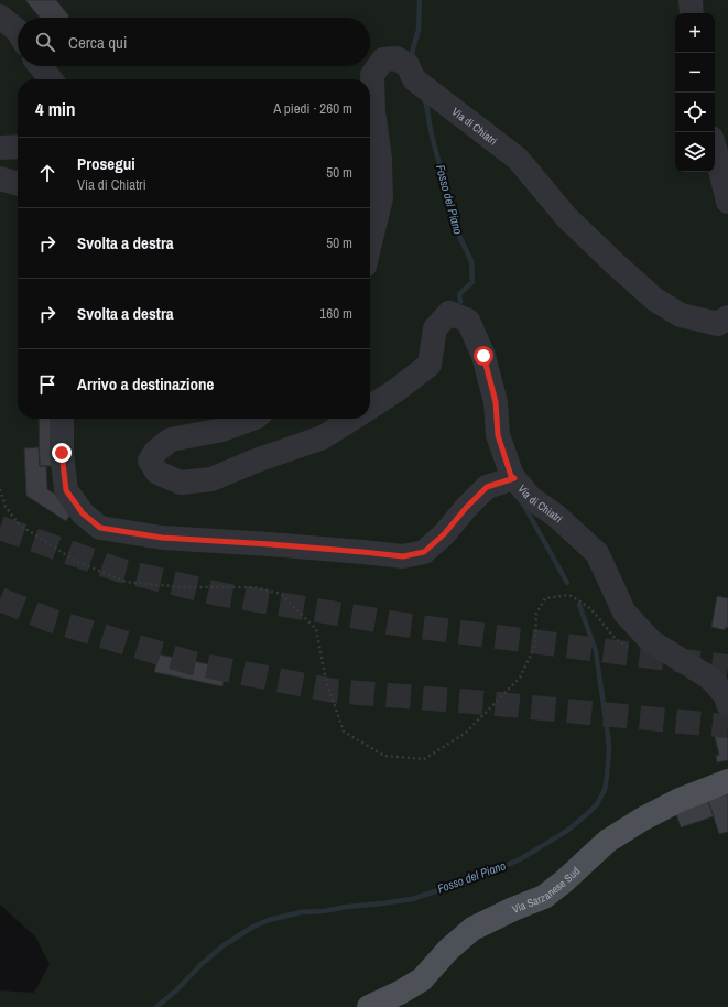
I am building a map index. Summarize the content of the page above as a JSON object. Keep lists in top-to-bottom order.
{
  "streets": {
    "main road": ["Via Sarzanese Sud"],
    "street": ["Via di Chiatri"]
  },
  "water": ["Fosso del Piano"],
  "page": {
    "map_buttons": ["+", "−"],
    "search": "Cerca qui",
    "heading": ["4 min", "A piedi · 260 m"],
    "list": [
      ["Prosegui", "Via di Chiatri", "50 m"],
      ["Svolta a destra", "50 m"],
      ["Svolta a destra", "160 m"],
      "Arrivo a destinazione"
    ]
  }
}
